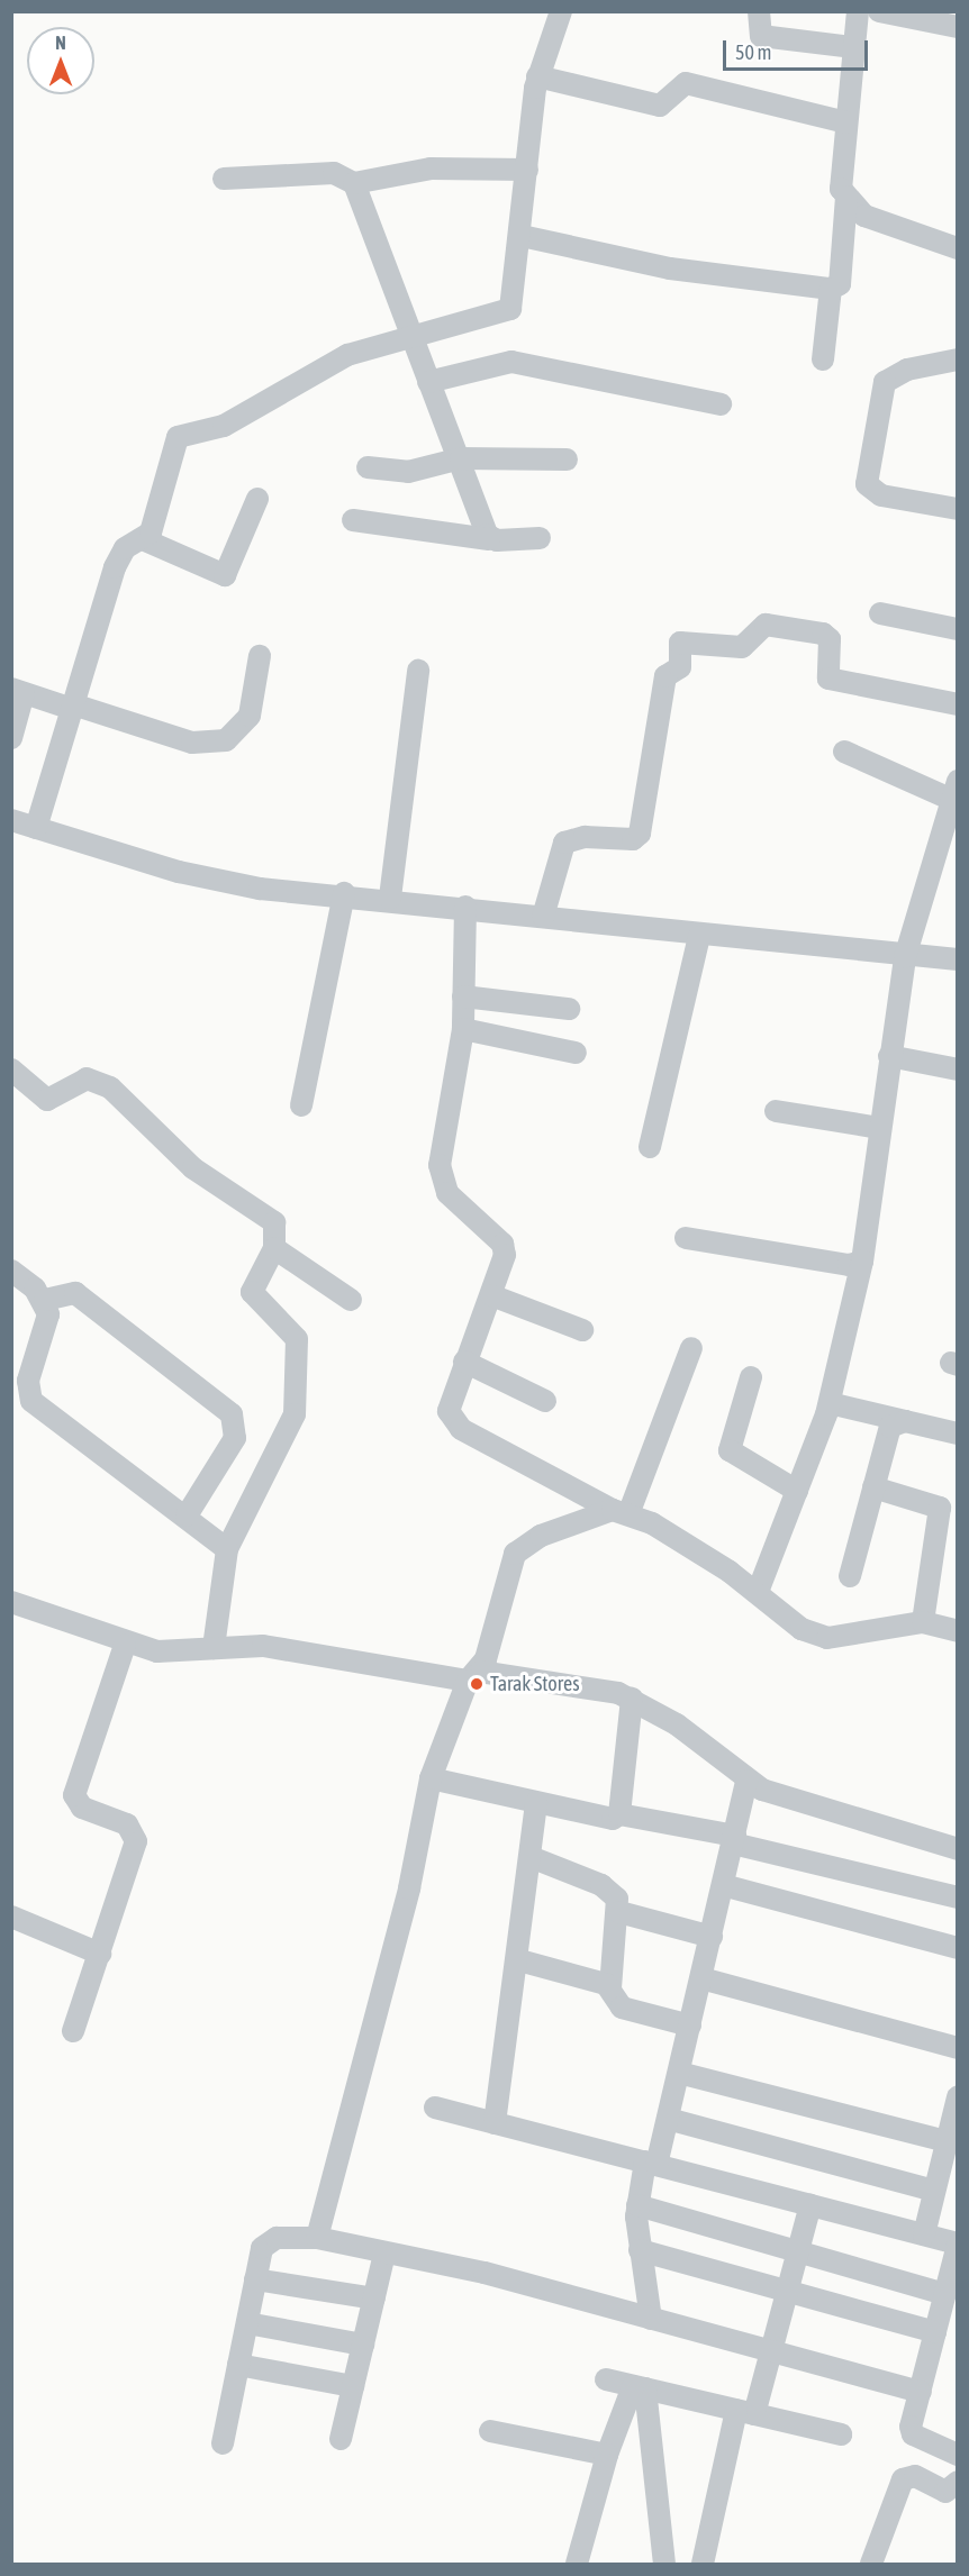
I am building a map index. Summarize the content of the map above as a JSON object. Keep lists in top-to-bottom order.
{
  "places": ["Tarak Stores"],
  "scale_bar": "50 m",
  "north": "top"
}
